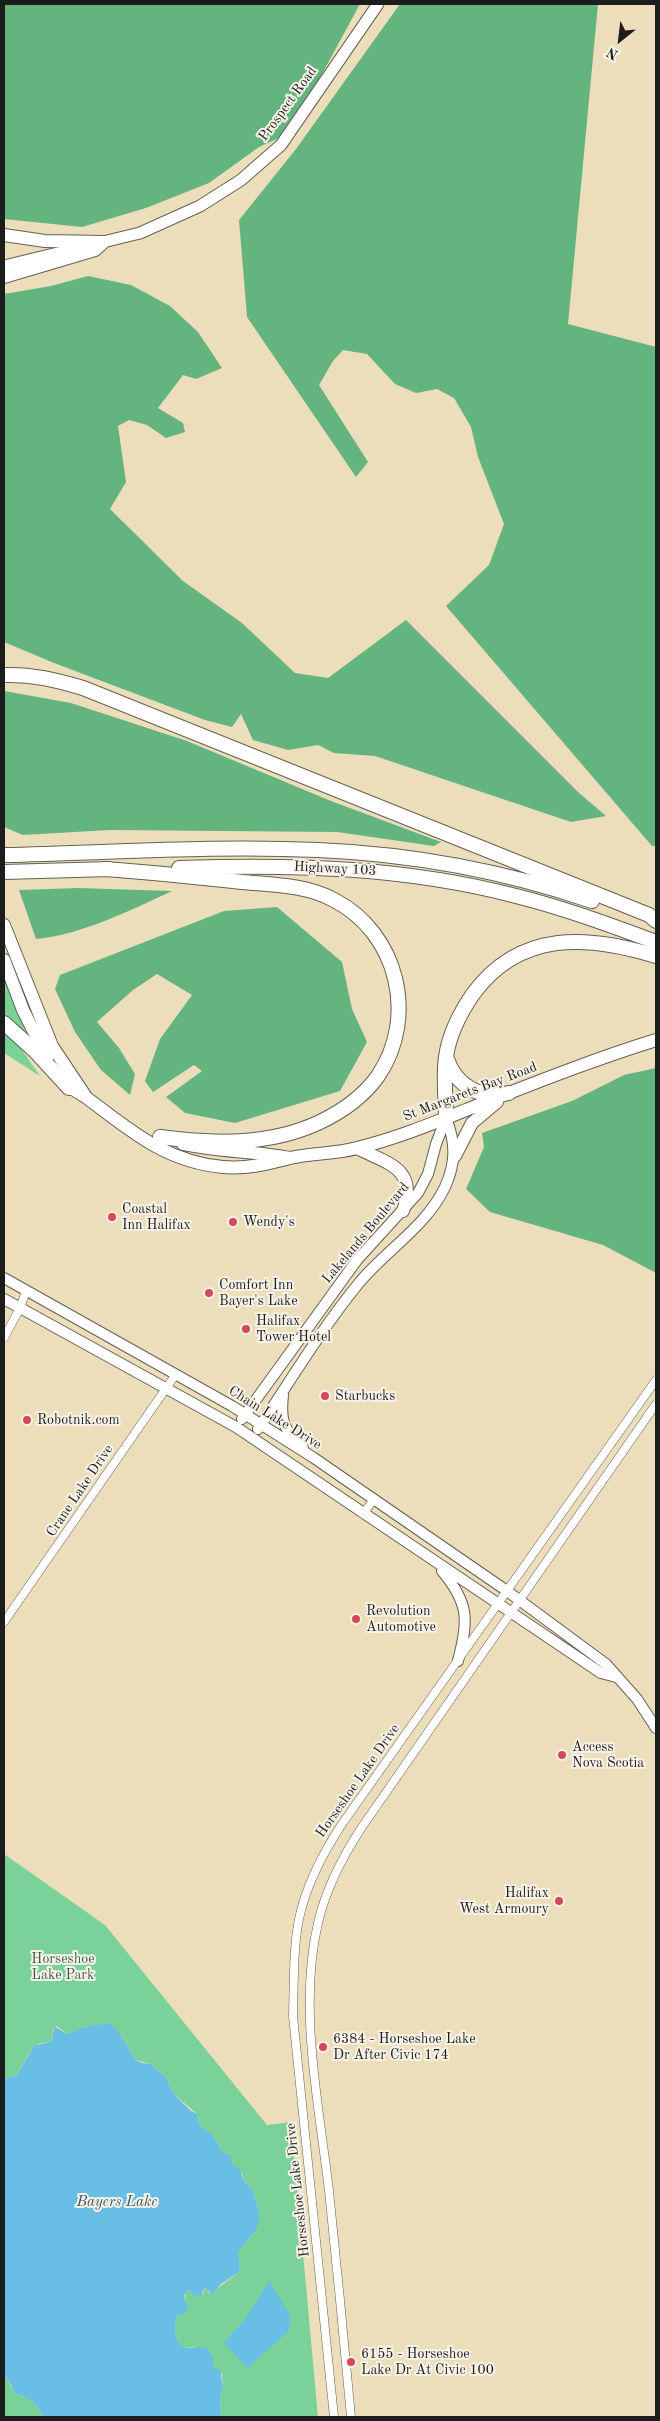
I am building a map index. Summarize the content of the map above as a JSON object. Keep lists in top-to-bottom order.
{
  "streets": {
    "highway": ["Highway 103"],
    "main road": ["Prospect Road", "St Margarets Bay Road"],
    "street": [
      "Lakelands Boulevard",
      "Chain Lake Drive",
      "Crane Lake Drive",
      "Horseshoe Lake Drive"
    ]
  },
  "crossings": [
    ["St Margarets Bay Road", "Lakelands Boulevard"],
    ["Lakelands Boulevard", "Chain Lake Drive"],
    ["Chain Lake Drive", "Crane Lake Drive"],
    ["Chain Lake Drive", "Horseshoe Lake Drive"]
  ],
  "water": ["Bayers Lake"],
  "parks": ["Horseshoe Lake Park"],
  "places": [
    "Coastal Inn Halifax",
    "Wendy's",
    "Comfort Inn Bayer's Lake",
    "Halifax Tower Hotel",
    "Starbucks",
    "Robotnik.com",
    "Revolution Automotive",
    "Access Nova Scotia",
    "Halifax West Armoury",
    "6384 - Horseshoe Lake Dr After Civic 174",
    "6155 - Horseshoe Lake Dr At Civic 100"
  ],
  "north": "bottom left"
}
